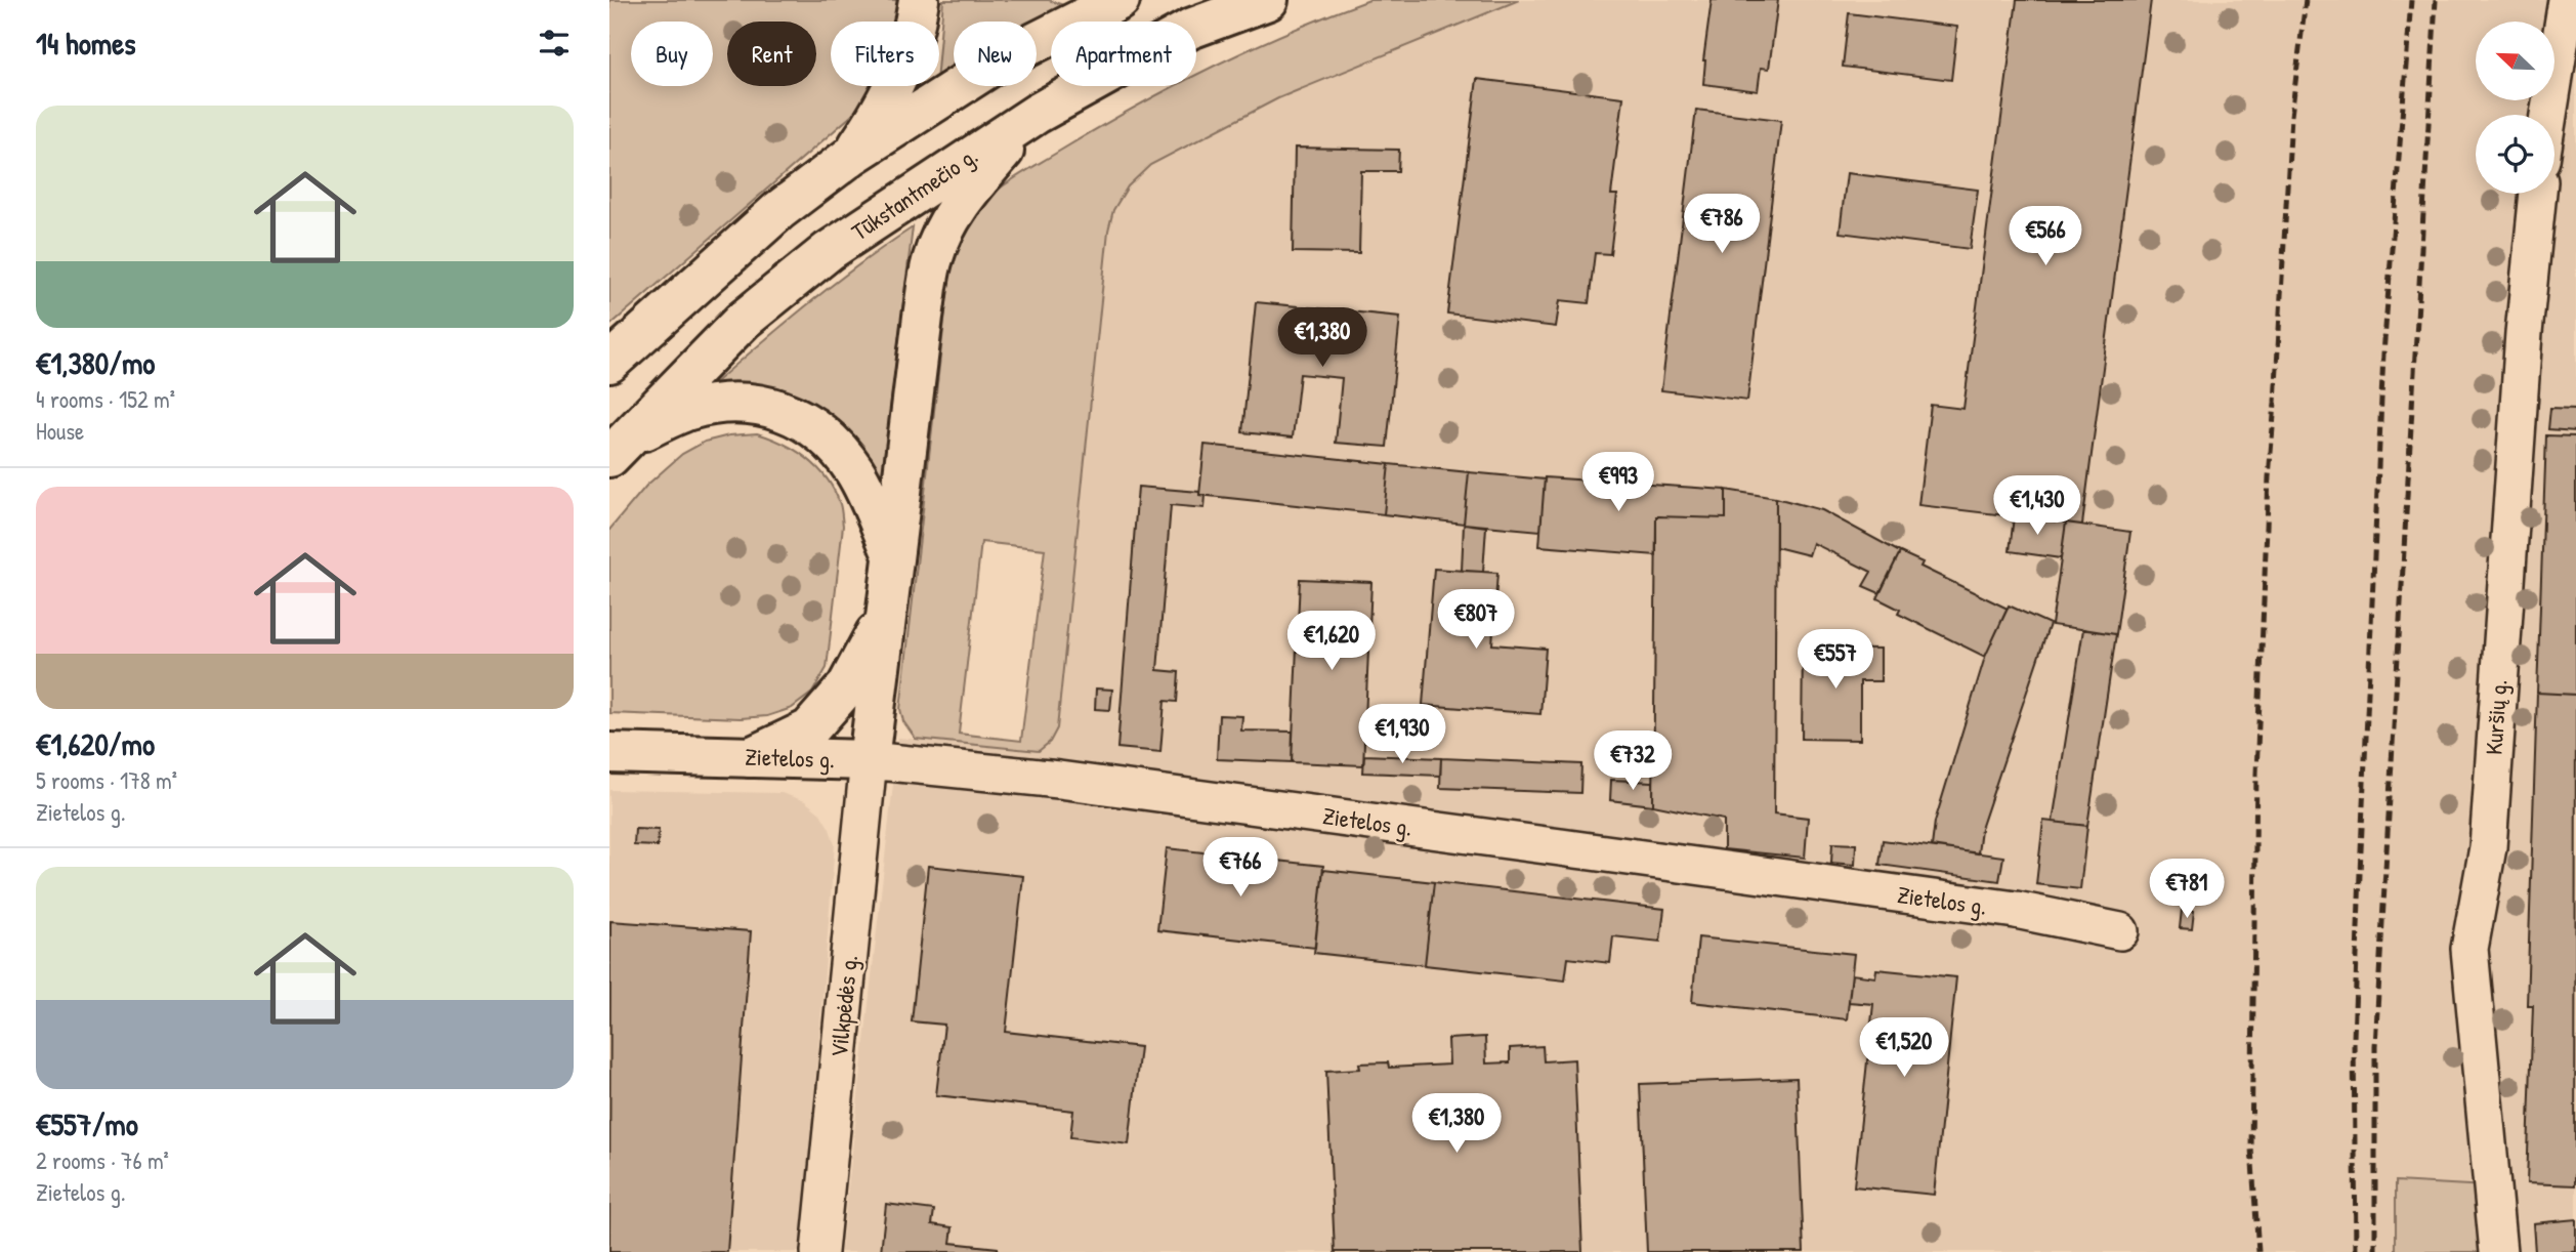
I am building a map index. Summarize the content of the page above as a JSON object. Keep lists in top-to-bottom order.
{
  "streets": {
    "main road": ["Tūkstantmečio g.", "Zietelos g."],
    "street": ["Kuršių g.", "Vilkpėdės g."]
  },
  "crossings": [
    ["Zietelos g.", "Vilkpėdės g."]
  ],
  "north": "top left",
  "page": {
    "heading": "14 homes",
    "chip": [
      "Buy",
      "Rent",
      "Filters",
      "New",
      "Apartment"
    ],
    "list": [
      {
        "name": "€1,380/mo",
        "note": "4 rooms · 152 m² · House"
      },
      {
        "name": "€1,620/mo",
        "note": "5 rooms · 178 m² · Zietelos g."
      },
      {
        "name": "€557/mo",
        "note": "2 rooms · 76 m² · Zietelos g."
      }
    ],
    "price": [
      "€786",
      "€566",
      "€1,380",
      "€993",
      "€1,430",
      "€807",
      "€1,620",
      "€557",
      "€1,930",
      "€732",
      "€766",
      "€781",
      "€1,520",
      "€1,380"
    ]
  }
}
